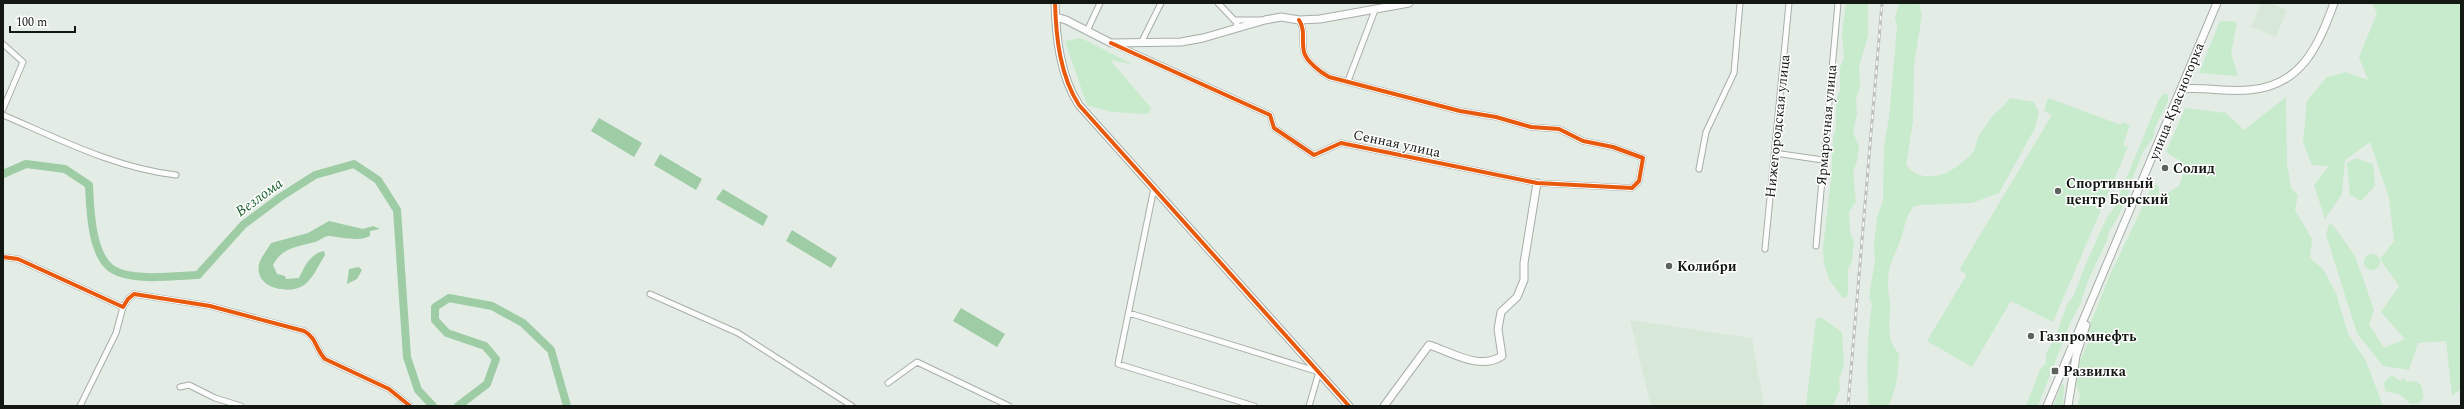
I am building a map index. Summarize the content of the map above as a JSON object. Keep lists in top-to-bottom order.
{
  "streets": {
    "street": [
      "улица Красногорка",
      "Ярмарочная улица",
      "Нижегородская улица",
      "Сенная улица"
    ]
  },
  "water": ["Везлома"],
  "places": {
    "other": [
      "Солид",
      "Спортивный центр Борский",
      "Колибри",
      "Газпромнефть"
    ],
    "transit": ["Развилка"]
  },
  "scale_bar": "100 m"
}
